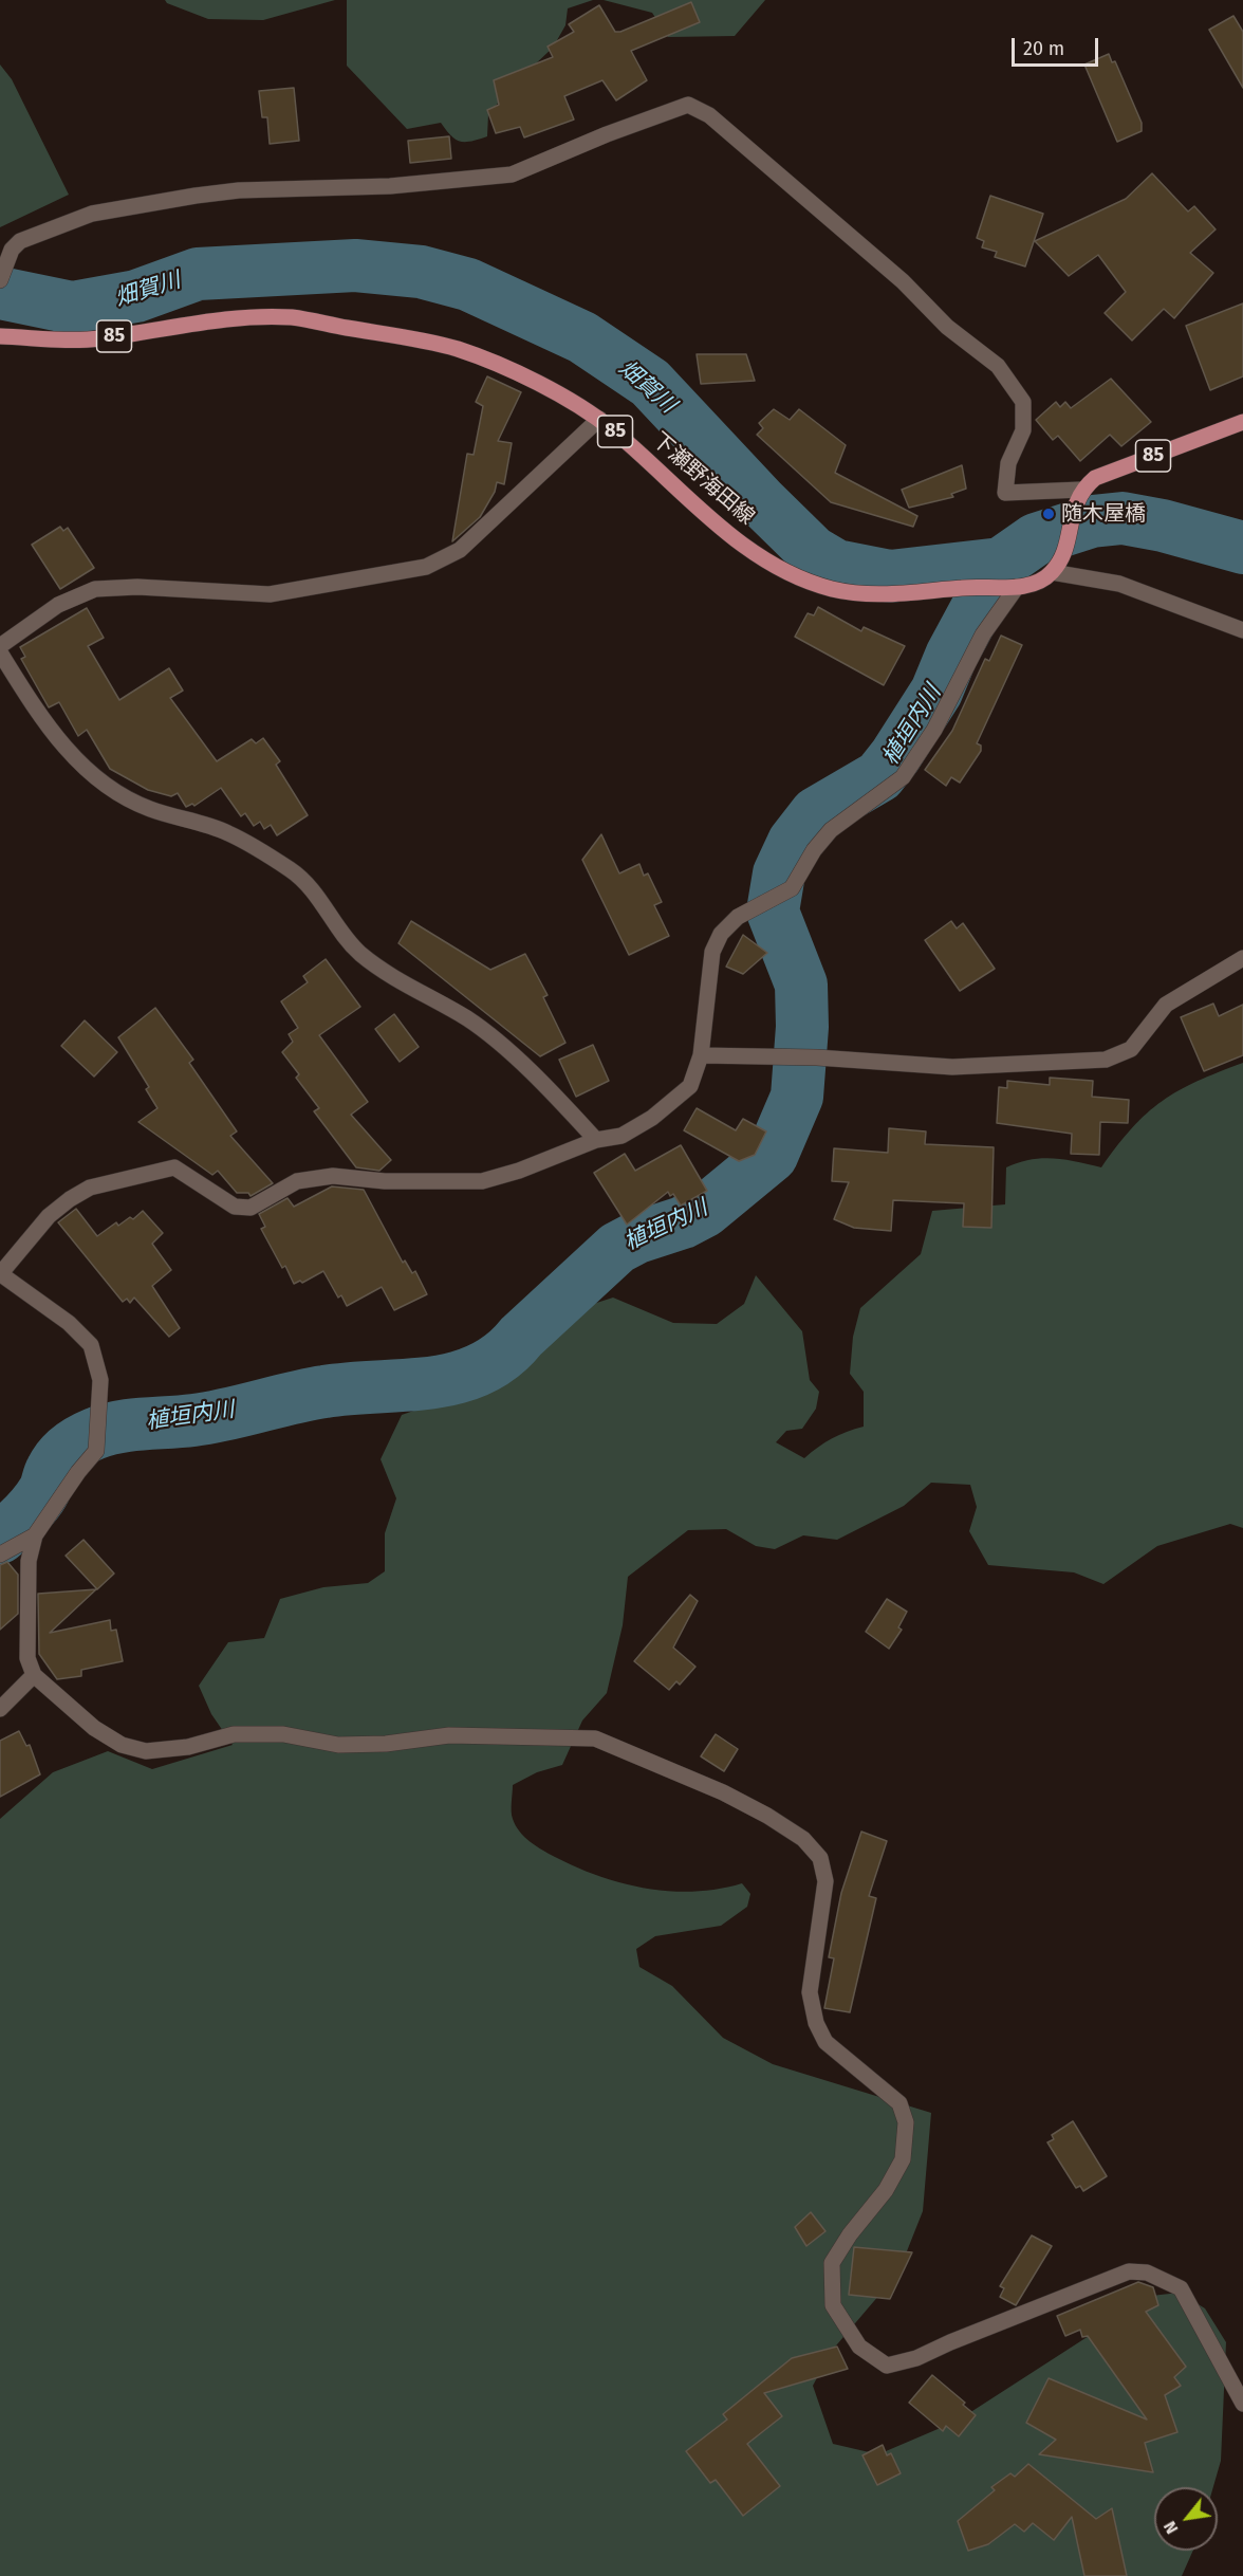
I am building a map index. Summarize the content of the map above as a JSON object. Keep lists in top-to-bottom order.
{
  "streets": {
    "main road": ["85", "下瀬野海田線"]
  },
  "water": ["畑賀川", "植垣内川"],
  "places": ["随木屋橋"],
  "scale_bar": "20 m",
  "north": "bottom left"
}
